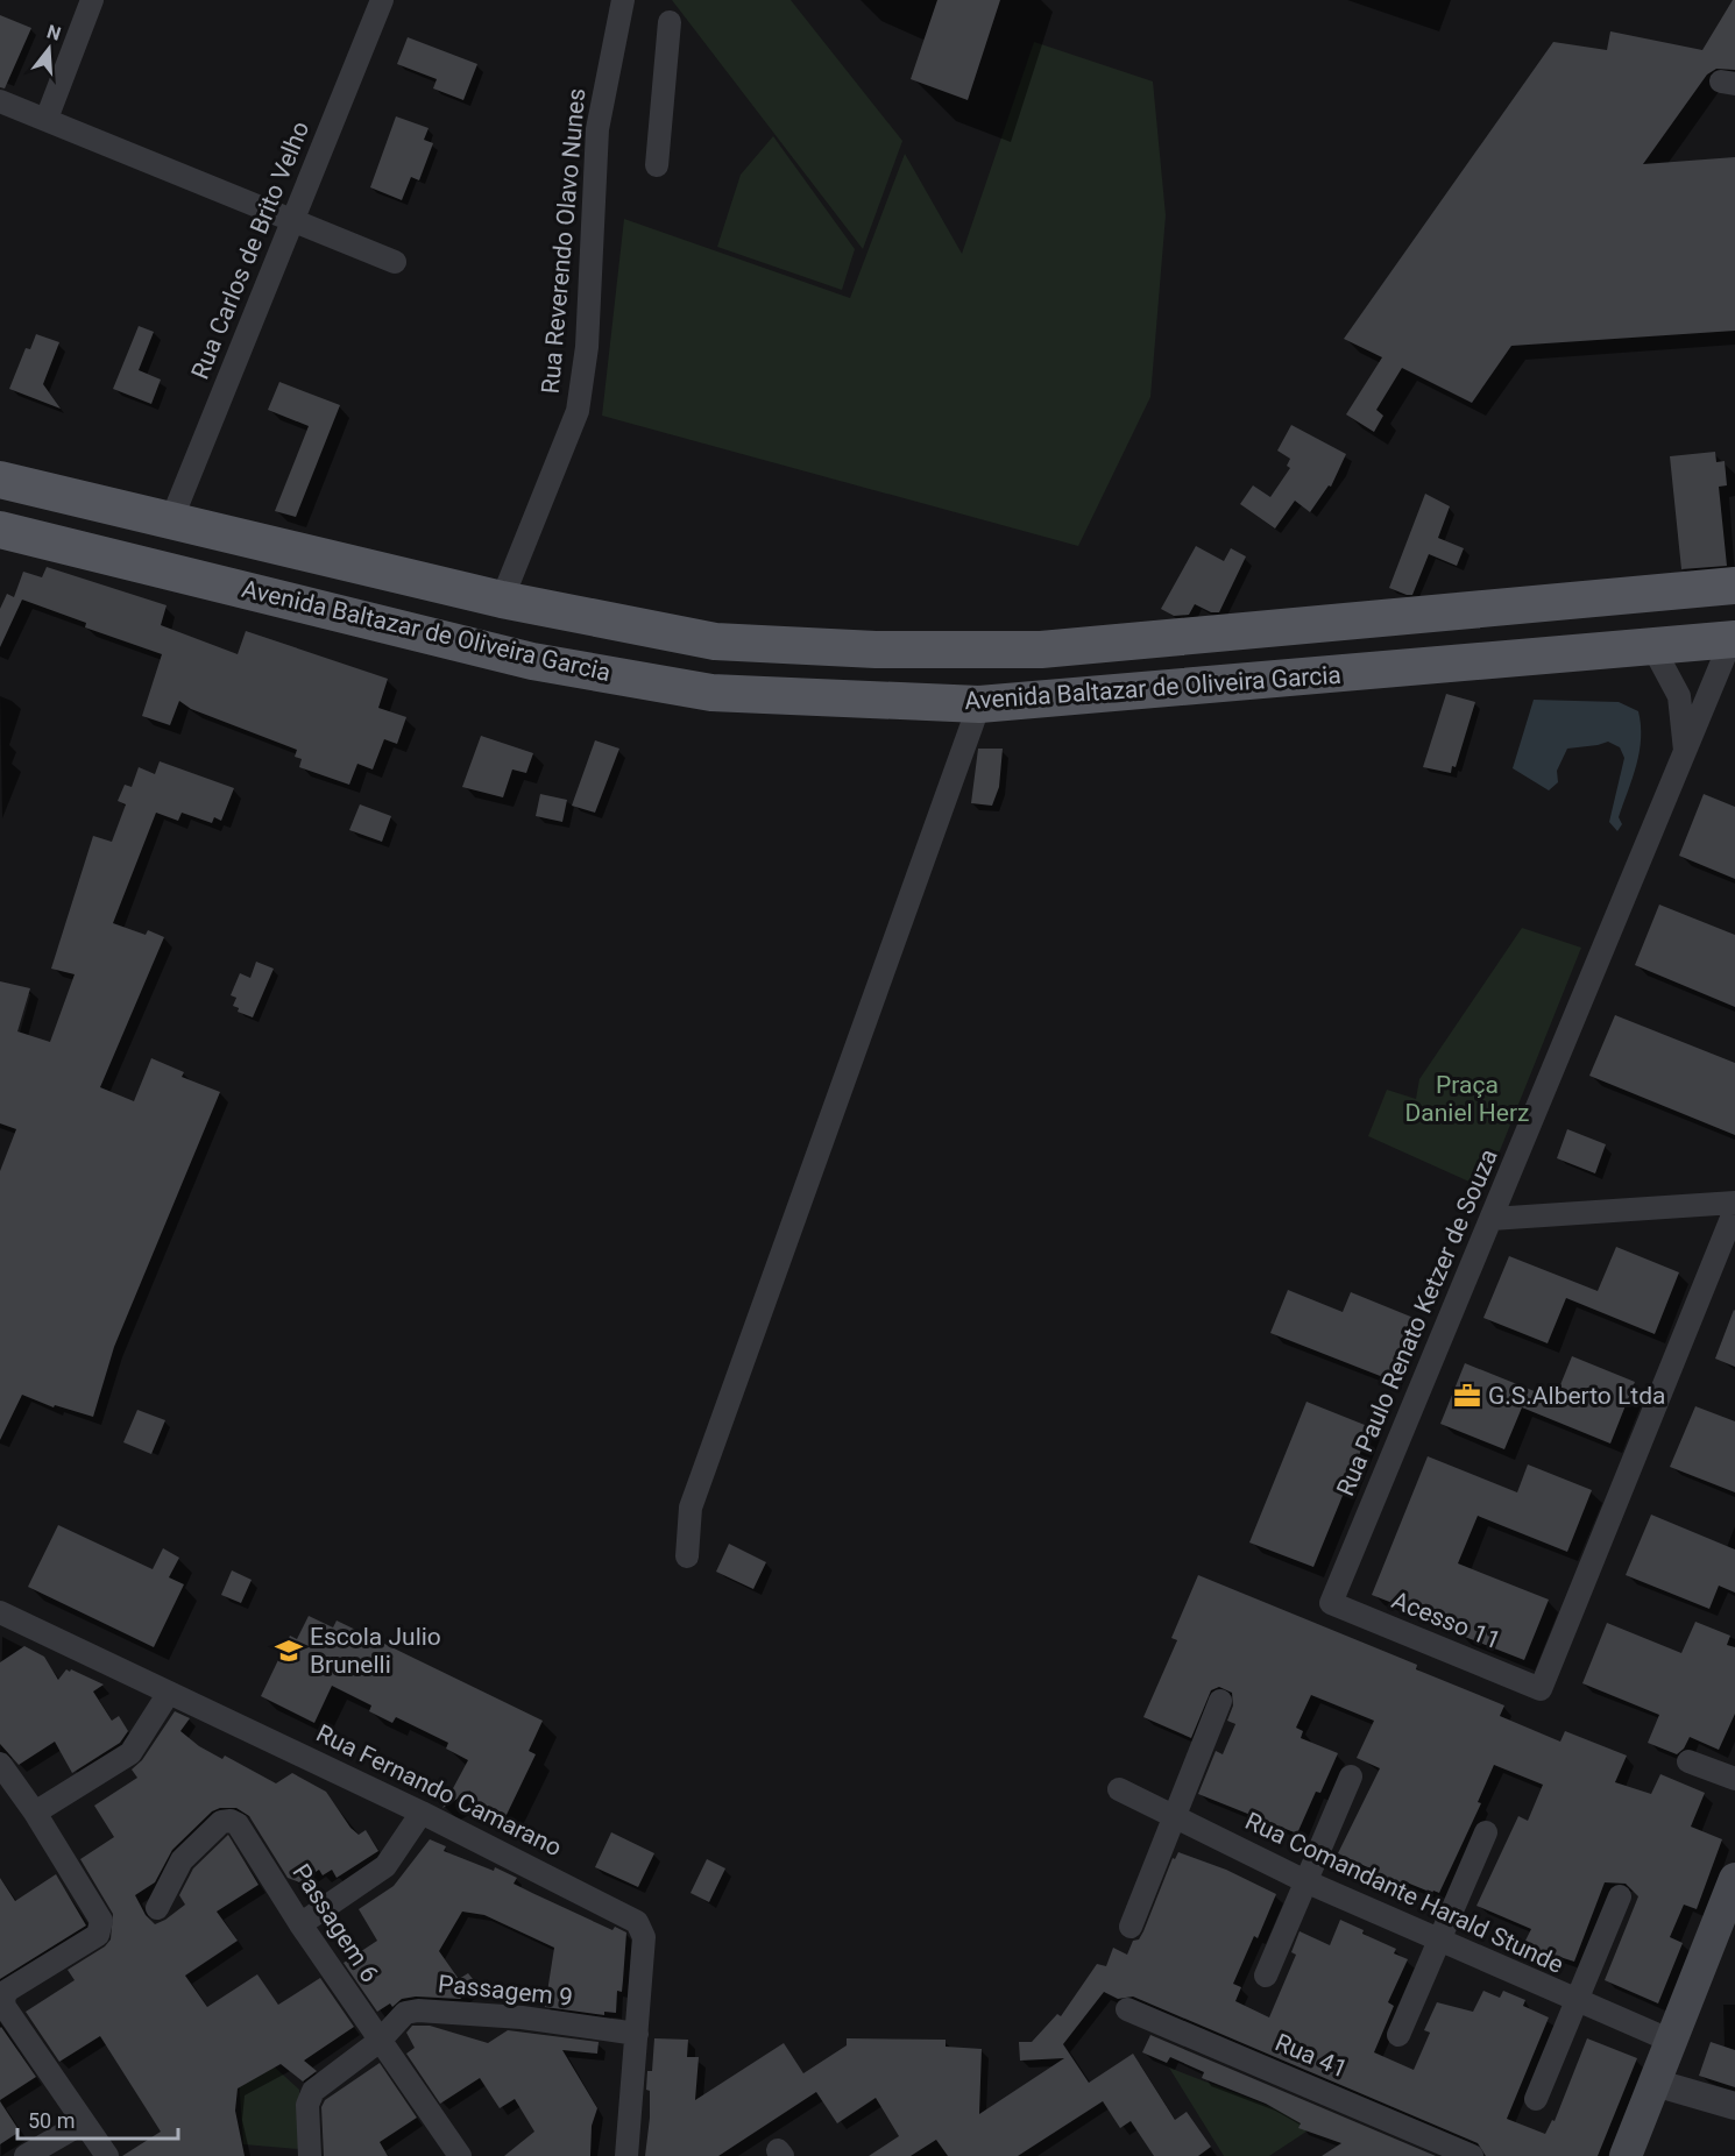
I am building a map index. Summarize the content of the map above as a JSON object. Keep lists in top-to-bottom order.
{
  "streets": {
    "main road": ["Avenida Baltazar de Oliveira Garcia"],
    "street": [
      "Rua Reverendo Olavo Nunes",
      "Rua Carlos de Brito Velho",
      "Rua Paulo Renato Ketzer de Souza",
      "Acesso 11",
      "Rua Fernando Camarano",
      "Rua Comandante Harald Stunde",
      "Passagem 6",
      "Passagem 9",
      "Rua 41"
    ]
  },
  "crossings": [
    ["Rua Reverendo Olavo Nunes", "Avenida Baltazar de Oliveira Garcia"],
    ["Rua Carlos de Brito Velho", "Avenida Baltazar de Oliveira Garcia"],
    ["Avenida Baltazar de Oliveira Garcia", "Rua Paulo Renato Ketzer de Souza"],
    ["Rua Paulo Renato Ketzer de Souza", "Acesso 11"],
    ["Rua Fernando Camarano", "Passagem 9"],
    ["Passagem 6", "Passagem 9"]
  ],
  "parks": ["Praça Daniel Herz"],
  "places": {
    "office": ["G.S.Alberto Ltda"],
    "school or university": ["Escola Julio Brunelli"]
  },
  "scale_bar": "50 m",
  "north": "top"
}
